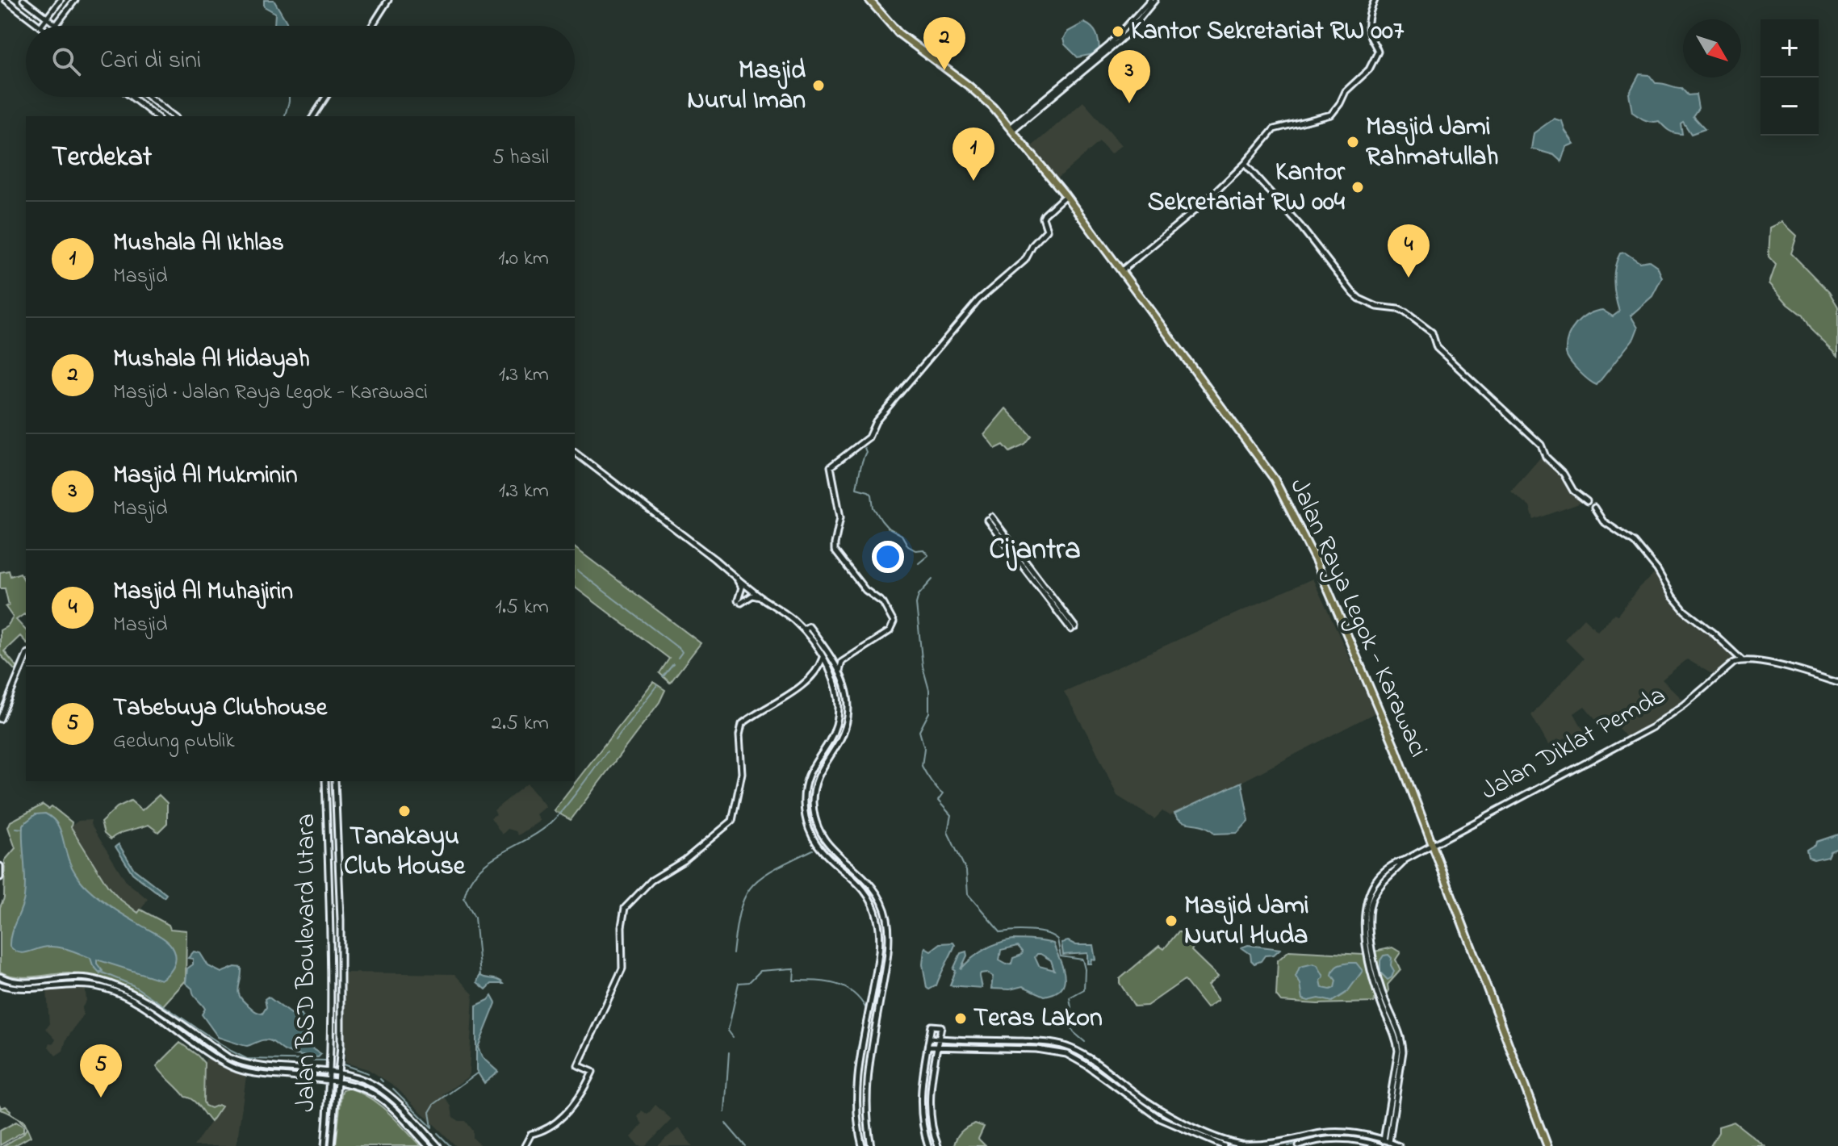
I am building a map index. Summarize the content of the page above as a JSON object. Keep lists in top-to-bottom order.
{
  "streets": {
    "main road": ["Jalan Raya Legok - Karawaci"],
    "street": ["Jalan Diklat Pemda", "Jalan BSD Boulevard Utara"]
  },
  "crossings": [
    ["Jalan Raya Legok - Karawaci", "Jalan Diklat Pemda"]
  ],
  "districts": ["Cijantra"],
  "places": [
    "Kantor Sekretariat RW 007",
    "Masjid Nurul Iman",
    "Masjid Jami Rahmatullah",
    "Kantor Sekretariat RW 004",
    "Tanakayu Club House",
    "Masjid Jami Nurul Huda",
    "Teras Lakon"
  ],
  "north": "bottom right",
  "page": {
    "pins": [
      "2",
      "3",
      "1",
      "4",
      "5"
    ],
    "map_buttons": ["+", "−"],
    "search": "Cari di sini",
    "heading": ["Terdekat", "5 hasil"],
    "list": [
      {
        "mark": "1",
        "name": "Mushala Al Ikhlas",
        "note": "Masjid",
        "value": "1.0 km"
      },
      {
        "mark": "2",
        "name": "Mushala Al Hidayah",
        "note": "Masjid · Jalan Raya Legok - Karawaci",
        "value": "1.3 km"
      },
      {
        "mark": "3",
        "name": "Masjid Al Mukminin",
        "note": "Masjid",
        "value": "1.3 km"
      },
      {
        "mark": "4",
        "name": "Masjid Al Muhajirin",
        "note": "Masjid",
        "value": "1.5 km"
      },
      {
        "mark": "5",
        "name": "Tabebuya Clubhouse",
        "note": "Gedung publik",
        "value": "2.5 km"
      }
    ]
  }
}
